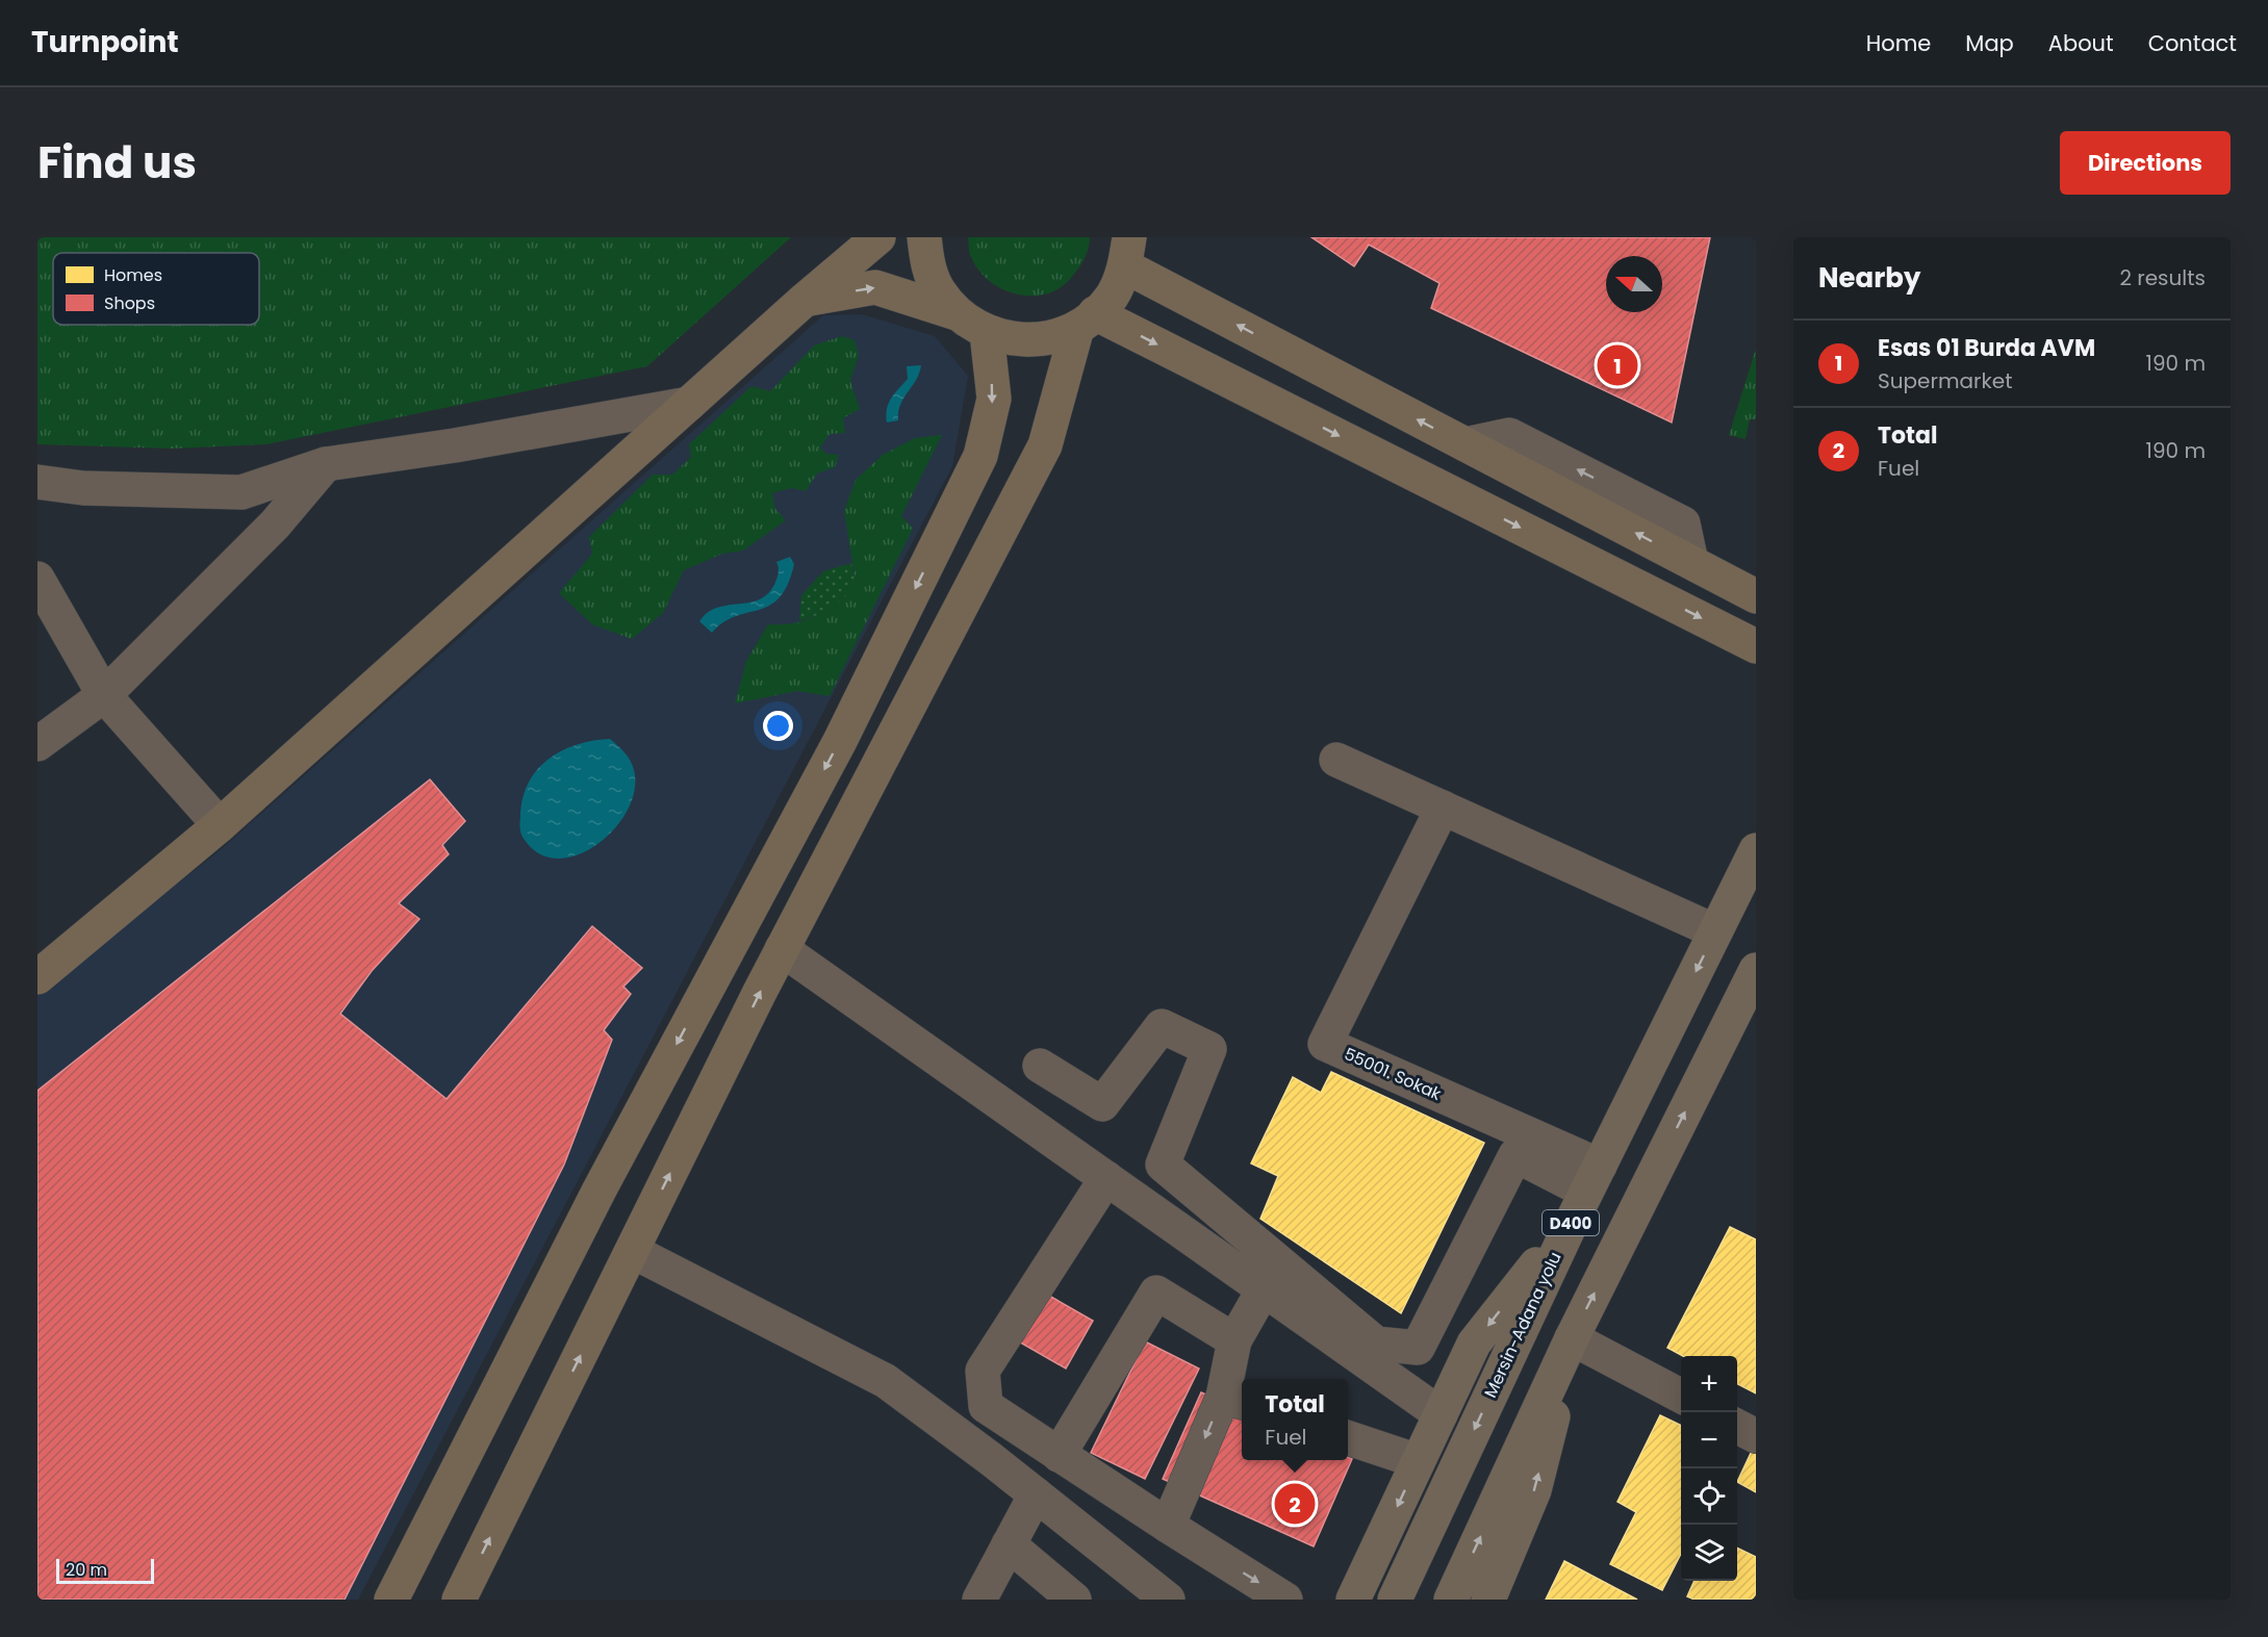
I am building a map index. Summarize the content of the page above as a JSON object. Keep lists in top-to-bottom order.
{
  "streets": {
    "highway": ["D400", "Mersin-Adana yolu"],
    "street": ["55001. Sokak"]
  },
  "crossings": [
    ["55001. Sokak", "Mersin-Adana yolu"]
  ],
  "legend": ["Homes", "Shops"],
  "scale_bar": "20 m",
  "north": "left",
  "page": {
    "header": "Turnpoint",
    "nav": [
      "Home",
      "Map",
      "About",
      "Contact"
    ],
    "title": "Find us",
    "buttons": "Directions",
    "heading": ["Nearby", "2 results"],
    "list": [
      {
        "mark": "1",
        "name": "Esas 01 Burda AVM",
        "note": "Supermarket",
        "value": "190 m"
      },
      {
        "mark": "2",
        "name": "Total",
        "note": "Fuel",
        "value": "190 m"
      }
    ],
    "pins": ["1", "2"],
    "map_buttons": ["+", "−"],
    "popup": ["Total", "Fuel"],
    "scale": "20 m"
  }
}
